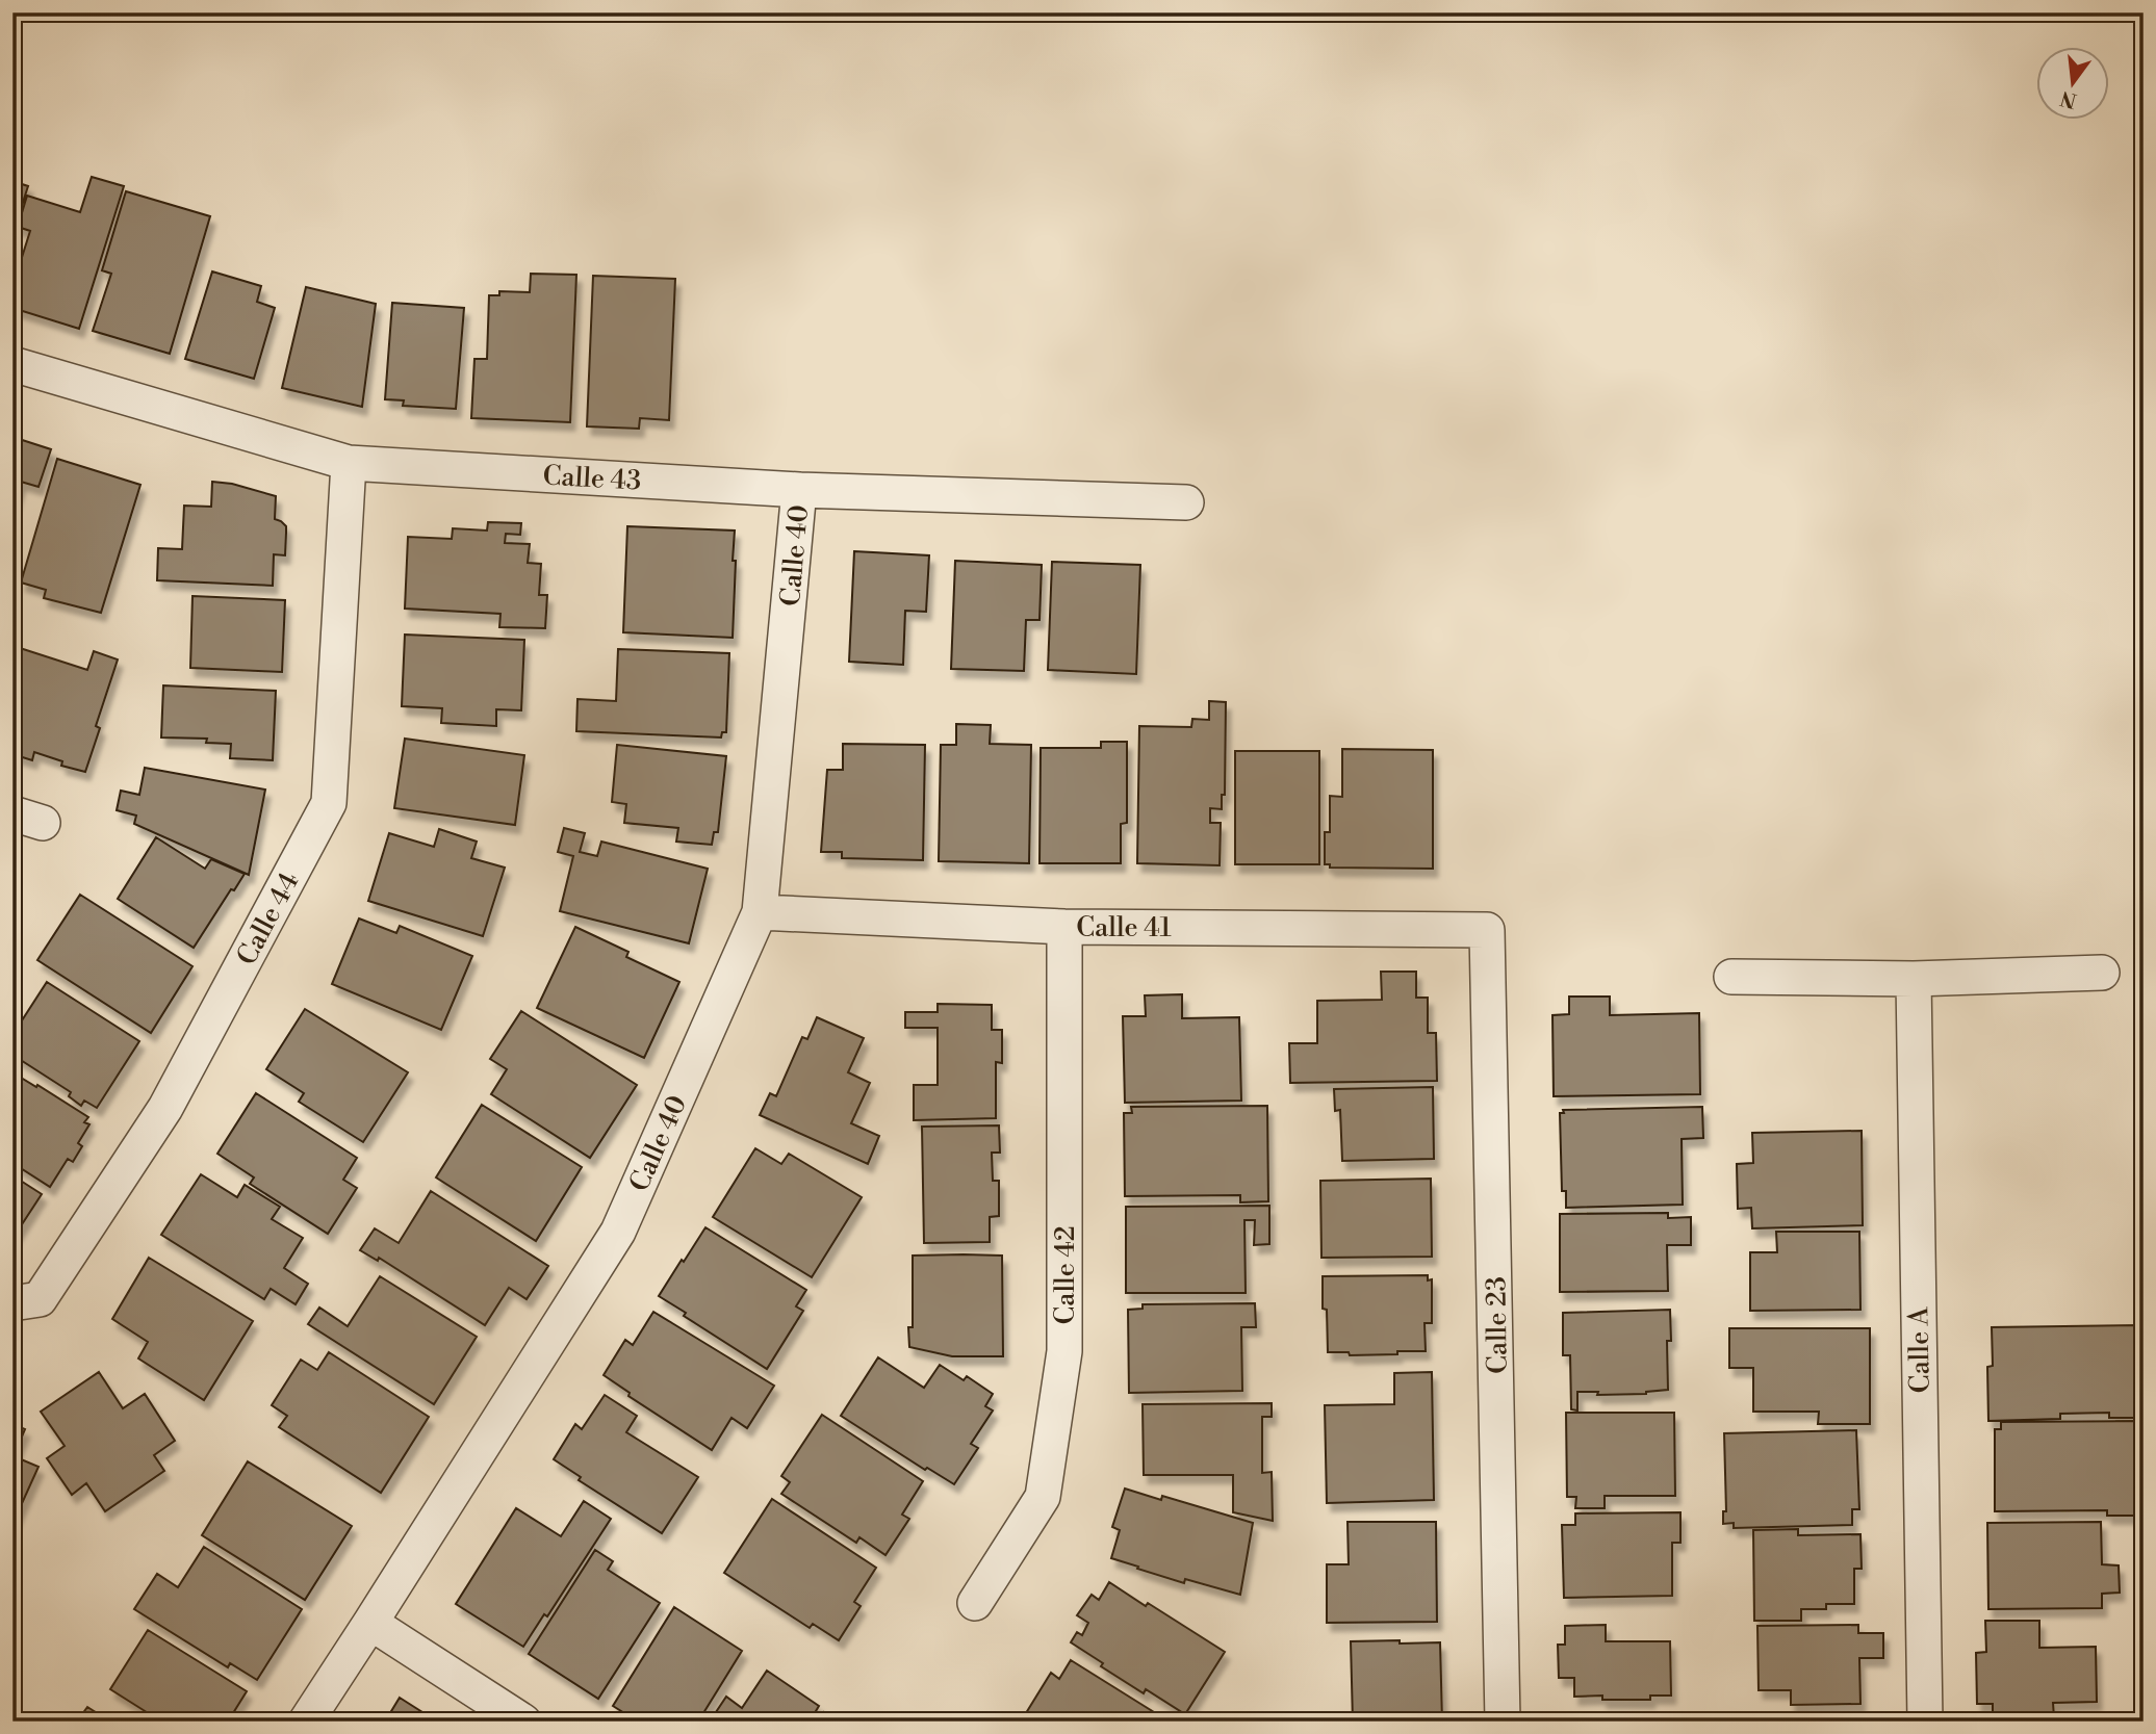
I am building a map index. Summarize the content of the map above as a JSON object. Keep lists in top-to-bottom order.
{
  "streets": {
    "street": [
      "Calle 43",
      "Calle 40",
      "Calle 44",
      "Calle 41",
      "Calle 42",
      "Calle 23",
      "Calle A"
    ]
  },
  "crossings": [
    ["Calle 43", "Calle 40"],
    ["Calle 43", "Calle 44"],
    ["Calle 40", "Calle 41"],
    ["Calle 41", "Calle 42"],
    ["Calle 41", "Calle 23"]
  ],
  "north": "bottom"
}
